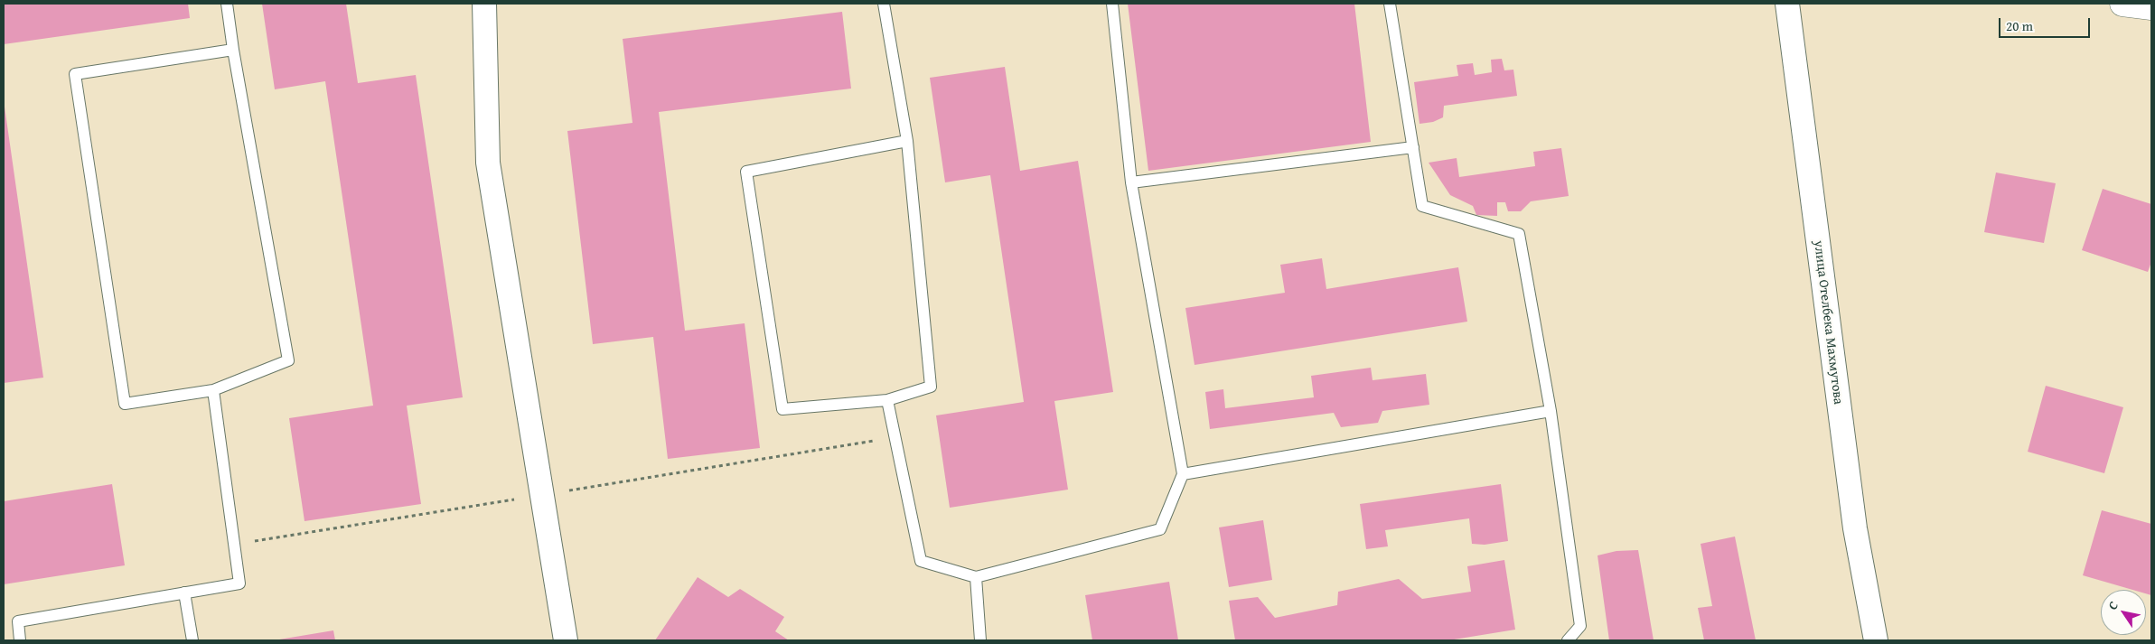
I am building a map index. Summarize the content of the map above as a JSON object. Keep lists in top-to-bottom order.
{
  "streets": {
    "street": ["улица Отелбека Махмутова"]
  },
  "scale_bar": "20 m",
  "north": "top left"
}
